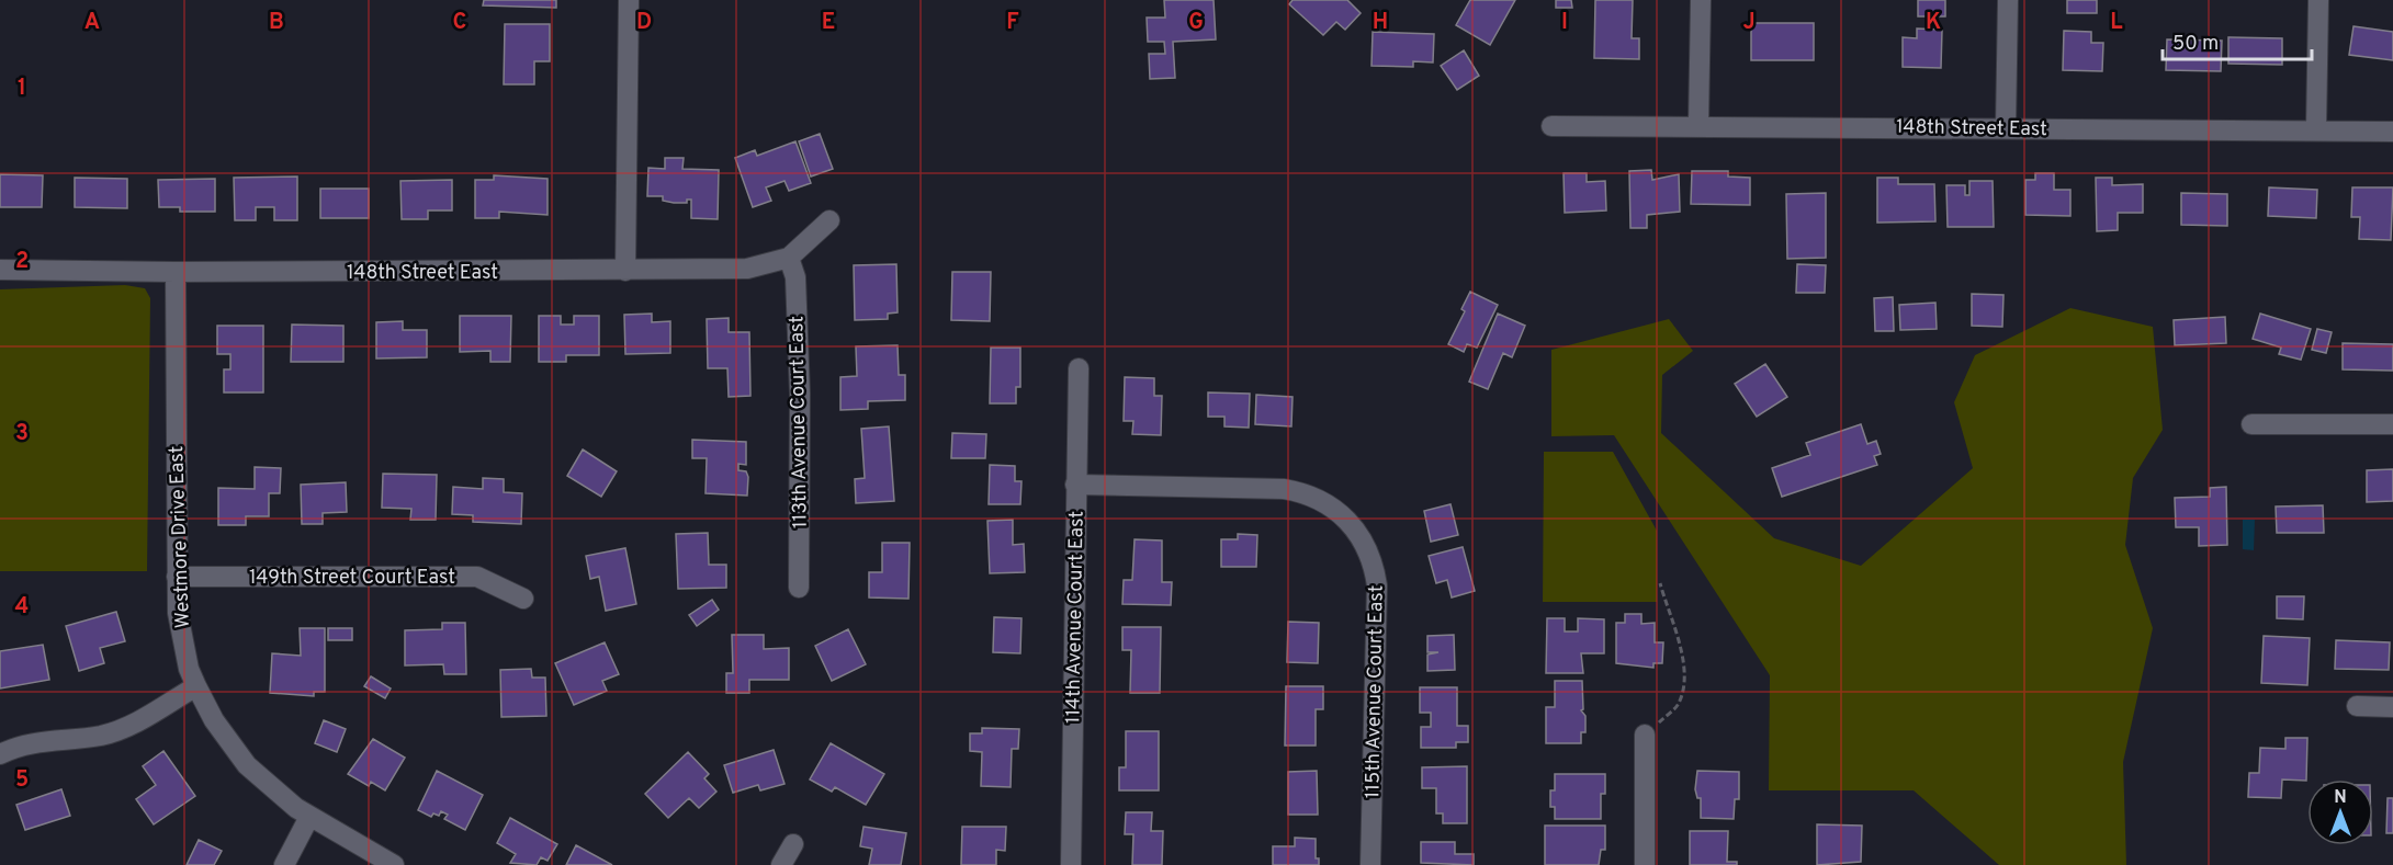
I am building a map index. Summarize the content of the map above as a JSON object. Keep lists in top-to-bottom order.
{
  "streets": {
    "street": [
      "148th Street East",
      "113th Avenue Court East",
      "Westmore Drive East",
      "149th Street Court East",
      "114th Avenue Court East",
      "115th Avenue Court East"
    ]
  },
  "crossings": [
    ["148th Street East", "113th Avenue Court East"],
    ["148th Street East", "Westmore Drive East"],
    ["Westmore Drive East", "149th Street Court East"],
    ["114th Avenue Court East", "115th Avenue Court East"]
  ],
  "scale_bar": "50 m",
  "north": "top",
  "grid": {
    "columns": [
      "A",
      "B",
      "C",
      "D",
      "E",
      "F",
      "G",
      "H",
      "I",
      "J",
      "K",
      "L"
    ],
    "rows": [
      "1",
      "2",
      "3",
      "4",
      "5"
    ]
  }
}
